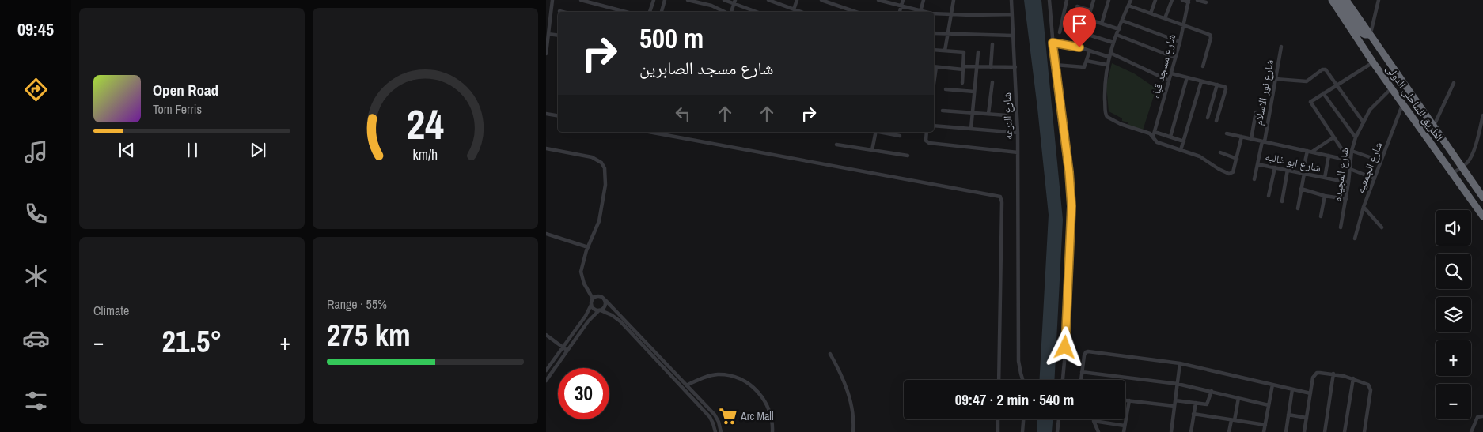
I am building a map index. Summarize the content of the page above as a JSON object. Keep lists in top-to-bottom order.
{
  "streets": {
    "highway": ["الطريق الساحلى الدولى"],
    "street": [
      "شارع مسجد قباء",
      "شارع نور الاسلام",
      "شارع الترعه",
      "شارع ابو غاليه",
      "شارع الجمعيه",
      "شارع المجيده"
    ]
  },
  "crossings": [
    ["شارع نور الاسلام", "شارع ابو غاليه"],
    ["الطريق الساحلى الدولى", "شارع الجمعيه"],
    ["الطريق الساحلى الدولى", "شارع المجيده"],
    ["شارع ابو غاليه", "شارع المجيده"]
  ],
  "places": {
    "supermarket": ["Arc Mall"]
  },
  "page": {
    "tabs": "09:45",
    "turn": ["500 m", "شارع مسجد الصابرين"],
    "song": ["Open Road", "Tom Ferris"],
    "map_buttons": ["+", "−"],
    "tile": [
      "Climate",
      ["Range · 55%", "275 km"]
    ],
    "heat": ["−", "21.5°", "+"],
    "limit": "30",
    "trip": "09:47 · 2 min · 540 m",
    "gauge": ["24", "km/h"]
  }
}
